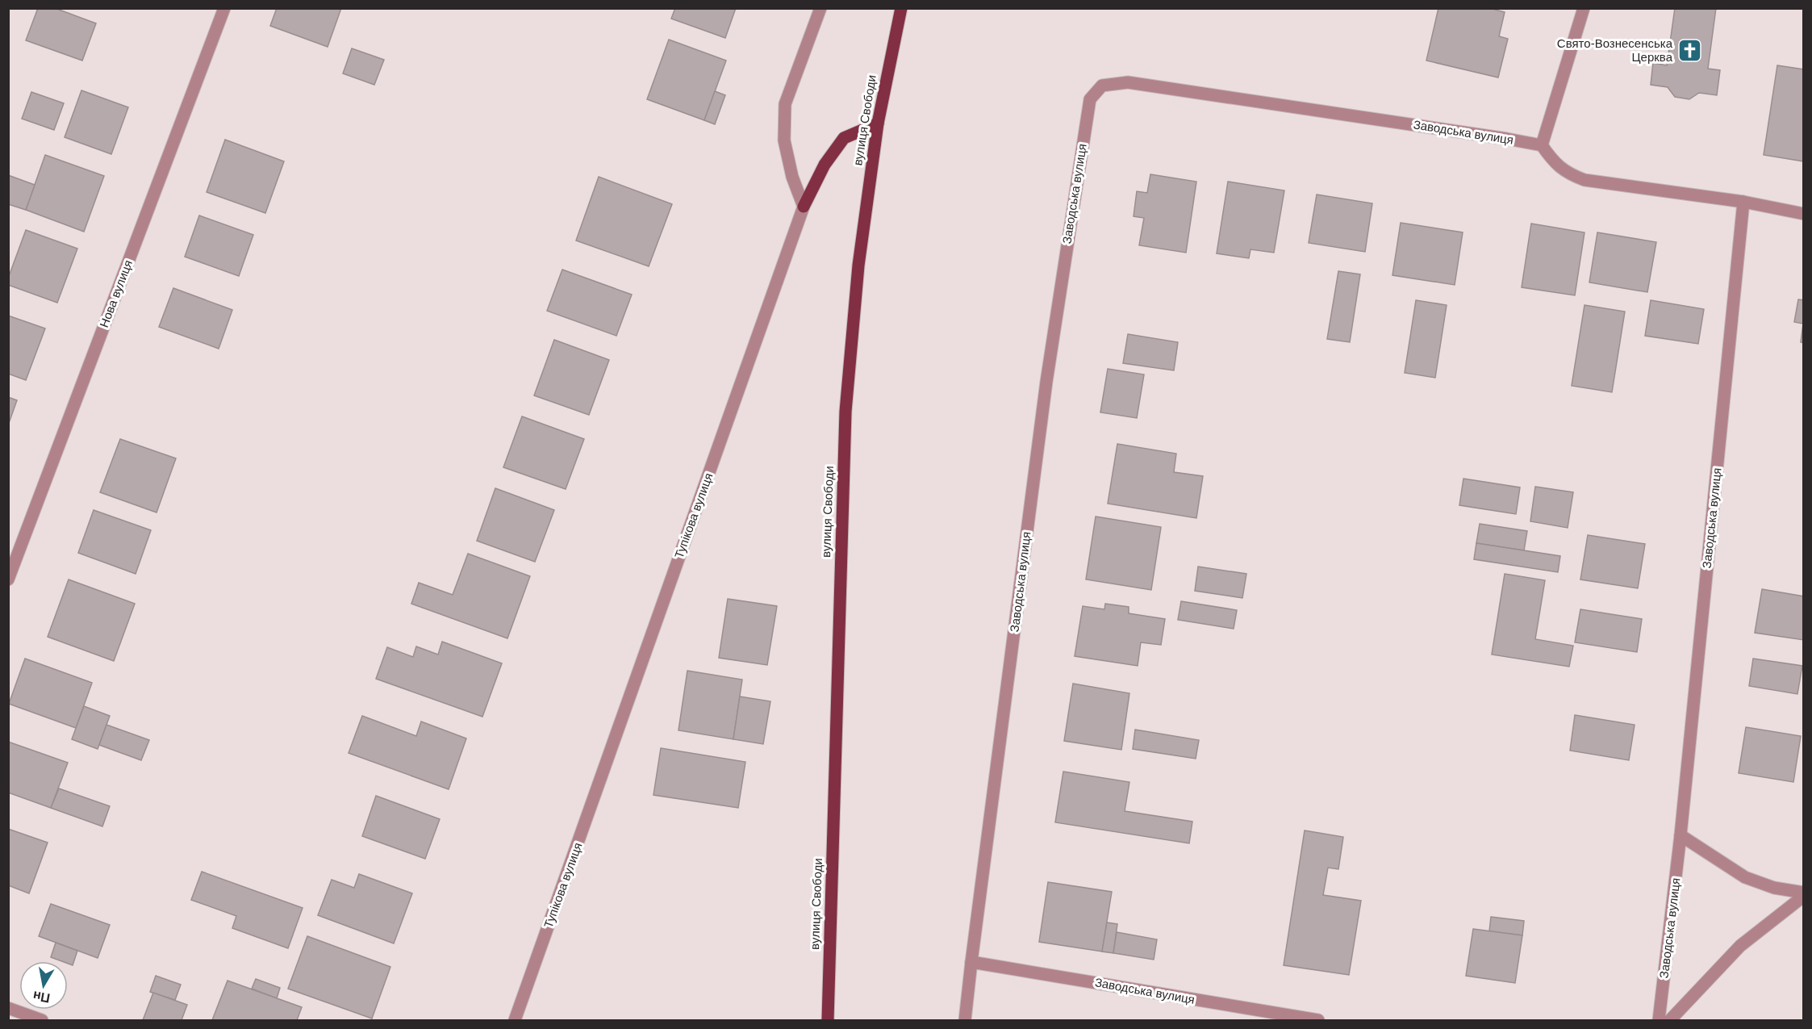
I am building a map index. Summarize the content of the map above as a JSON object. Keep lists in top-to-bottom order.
{
  "streets": {
    "main road": ["вулиця Свободи"],
    "street": ["Заводська вулиця", "Нова вулиця", "Тупікова вулиця"]
  },
  "places": {
    "church": ["Свято-Вознесенська Церква"]
  },
  "north": "bottom"
}
